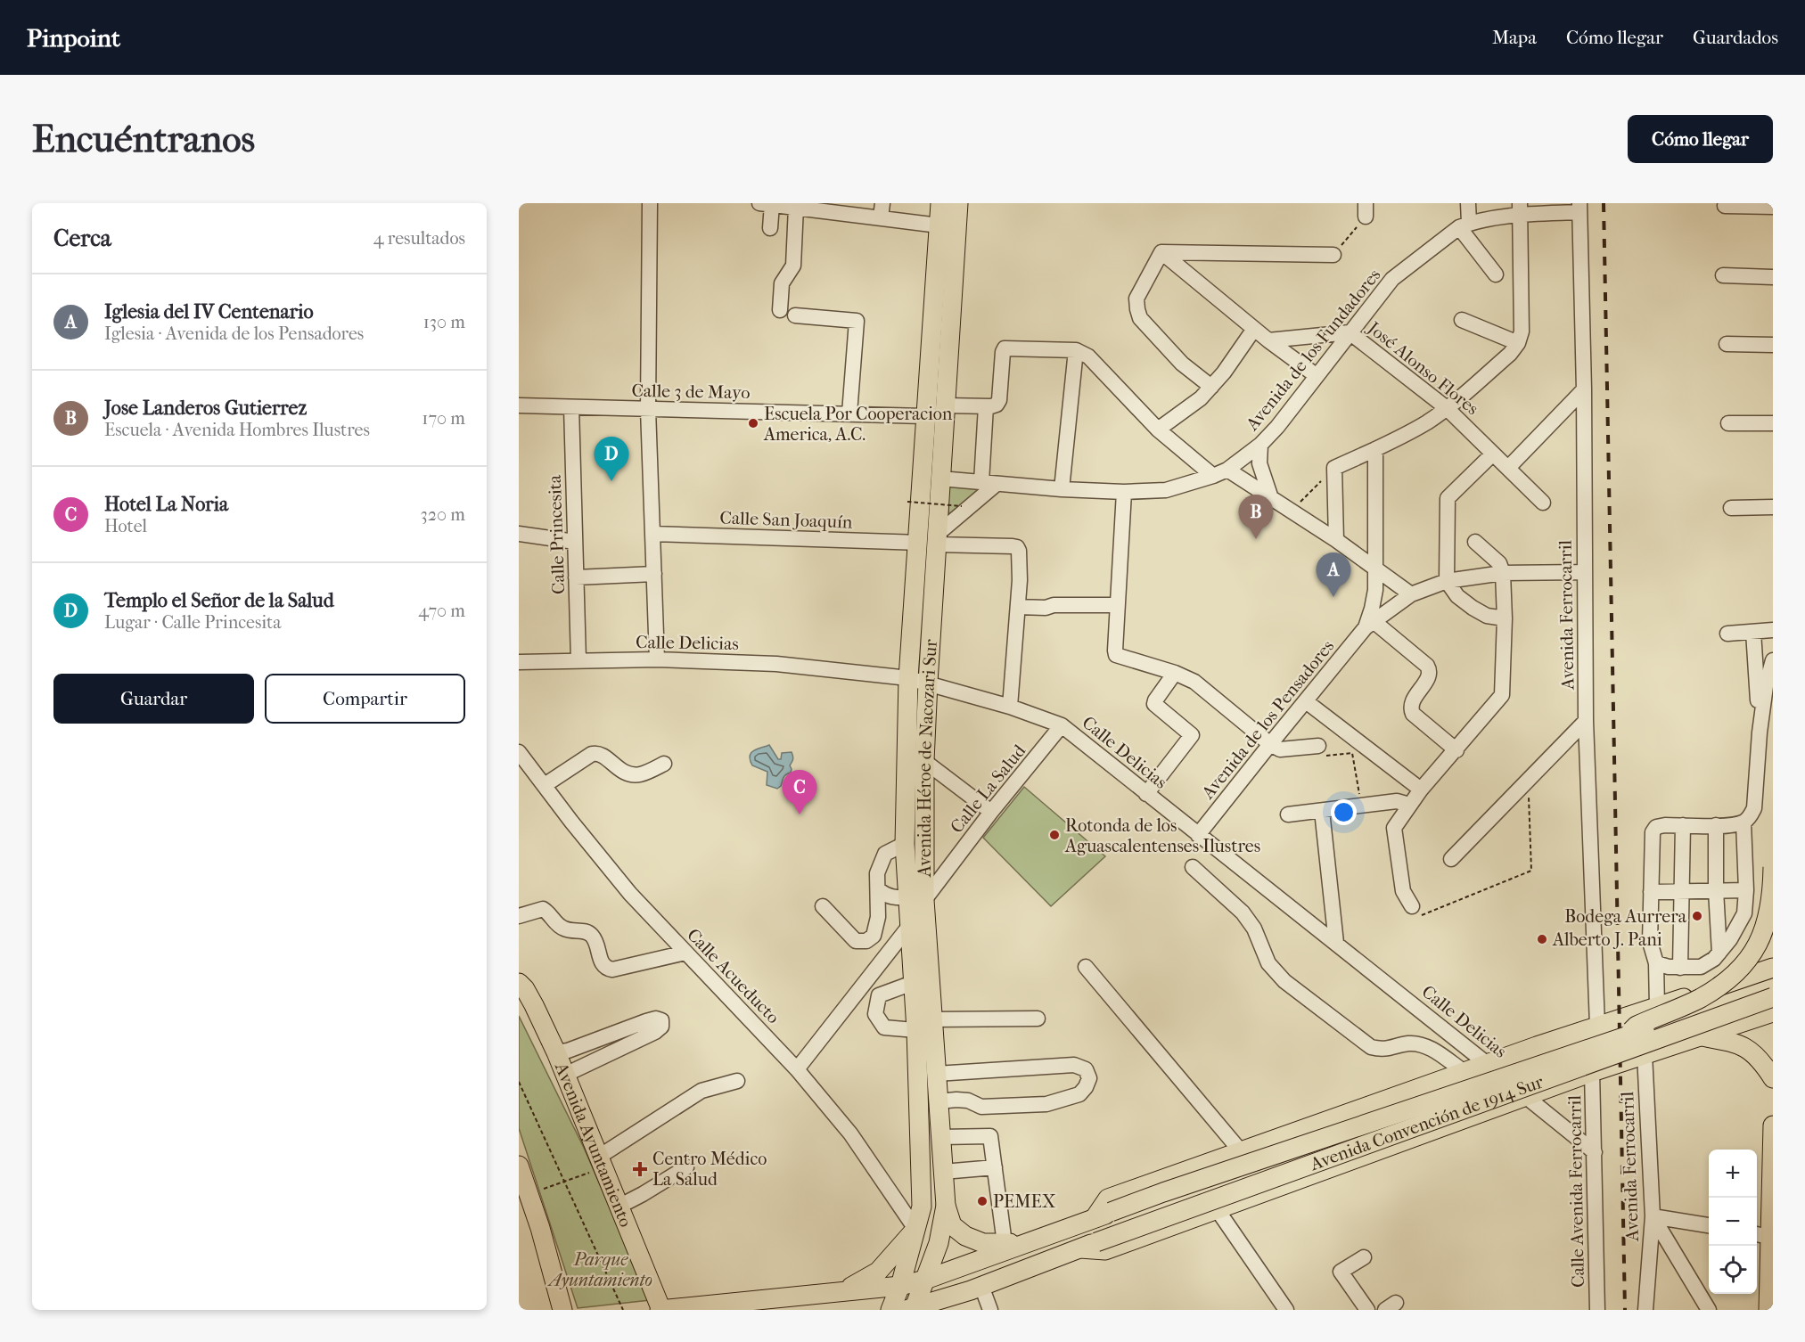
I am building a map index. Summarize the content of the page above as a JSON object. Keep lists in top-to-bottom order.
{
  "streets": {
    "main road": ["Avenida Héroe de Nacozari Sur", "Avenida Convención de 1914 Sur", "Avenida Ayuntamiento"],
    "street": [
      "Avenida de los Fundadores",
      "José Alonso Flores",
      "Calle 3 de Mayo",
      "Calle San Joaquín",
      "Calle Princesita",
      "Avenida Ferrocarril",
      "Calle Delicias",
      "Avenida de los Pensadores",
      "Calle La Salud",
      "Calle Acueducto",
      "Calle Avenida Ferrocarril"
    ]
  },
  "crossings": [
    ["Avenida de los Fundadores", "José Alonso Flores"],
    ["Avenida de los Fundadores", "Avenida Ferrocarril"],
    ["Avenida de los Fundadores", "Avenida Héroe de Nacozari Sur"],
    ["Calle 3 de Mayo", "Calle Princesita"],
    ["Calle 3 de Mayo", "Avenida Héroe de Nacozari Sur"],
    ["Calle San Joaquín", "Avenida Héroe de Nacozari Sur"],
    ["Calle Princesita", "Calle Delicias"],
    ["Avenida Ferrocarril", "Avenida de los Pensadores"],
    ["Avenida Ferrocarril", "Avenida Convención de 1914 Sur"],
    ["Calle Delicias", "Avenida de los Pensadores"],
    ["Calle Delicias", "Avenida Héroe de Nacozari Sur"],
    ["Calle Delicias", "Calle La Salud"],
    ["Calle Delicias", "Avenida Convención de 1914 Sur"],
    ["Calle Delicias", "Calle Avenida Ferrocarril"],
    ["Avenida Héroe de Nacozari Sur", "Calle La Salud"],
    ["Avenida Héroe de Nacozari Sur", "Calle Acueducto"],
    ["Avenida Héroe de Nacozari Sur", "Avenida Convención de 1914 Sur"],
    ["Avenida Convención de 1914 Sur", "Calle Avenida Ferrocarril"]
  ],
  "parks": ["Parque Ayuntamiento"],
  "places": {
    "other": [
      "Escuela Por Cooperacion America, A.C.",
      "Rotonda de los Aguascalentenses Ilustres",
      "Bodega Aurrera",
      "Alberto J. Pani",
      "PEMEX"
    ],
    "health": ["Centro Médico La Salud"]
  },
  "page": {
    "header": "Pinpoint",
    "nav": ["Mapa", "Cómo llegar", "Guardados"],
    "buttons": [
      "Cómo llegar",
      ["Guardar", "Compartir"]
    ],
    "title": "Encuéntranos",
    "heading": ["Cerca", "4 resultados"],
    "list": [
      {
        "mark": "A",
        "name": "Iglesia del IV Centenario",
        "note": "Iglesia · Avenida de los Pensadores",
        "value": "130 m"
      },
      {
        "mark": "B",
        "name": "Jose Landeros Gutierrez",
        "note": "Escuela · Avenida Hombres Ilustres",
        "value": "170 m"
      },
      {
        "mark": "C",
        "name": "Hotel La Noria",
        "note": "Hotel",
        "value": "320 m"
      },
      {
        "mark": "D",
        "name": "Templo el Señor de la Salud",
        "note": "Lugar · Calle Princesita",
        "value": "470 m"
      }
    ],
    "pins": [
      "D",
      "B",
      "A",
      "C"
    ],
    "map_buttons": ["+", "−"]
  }
}
